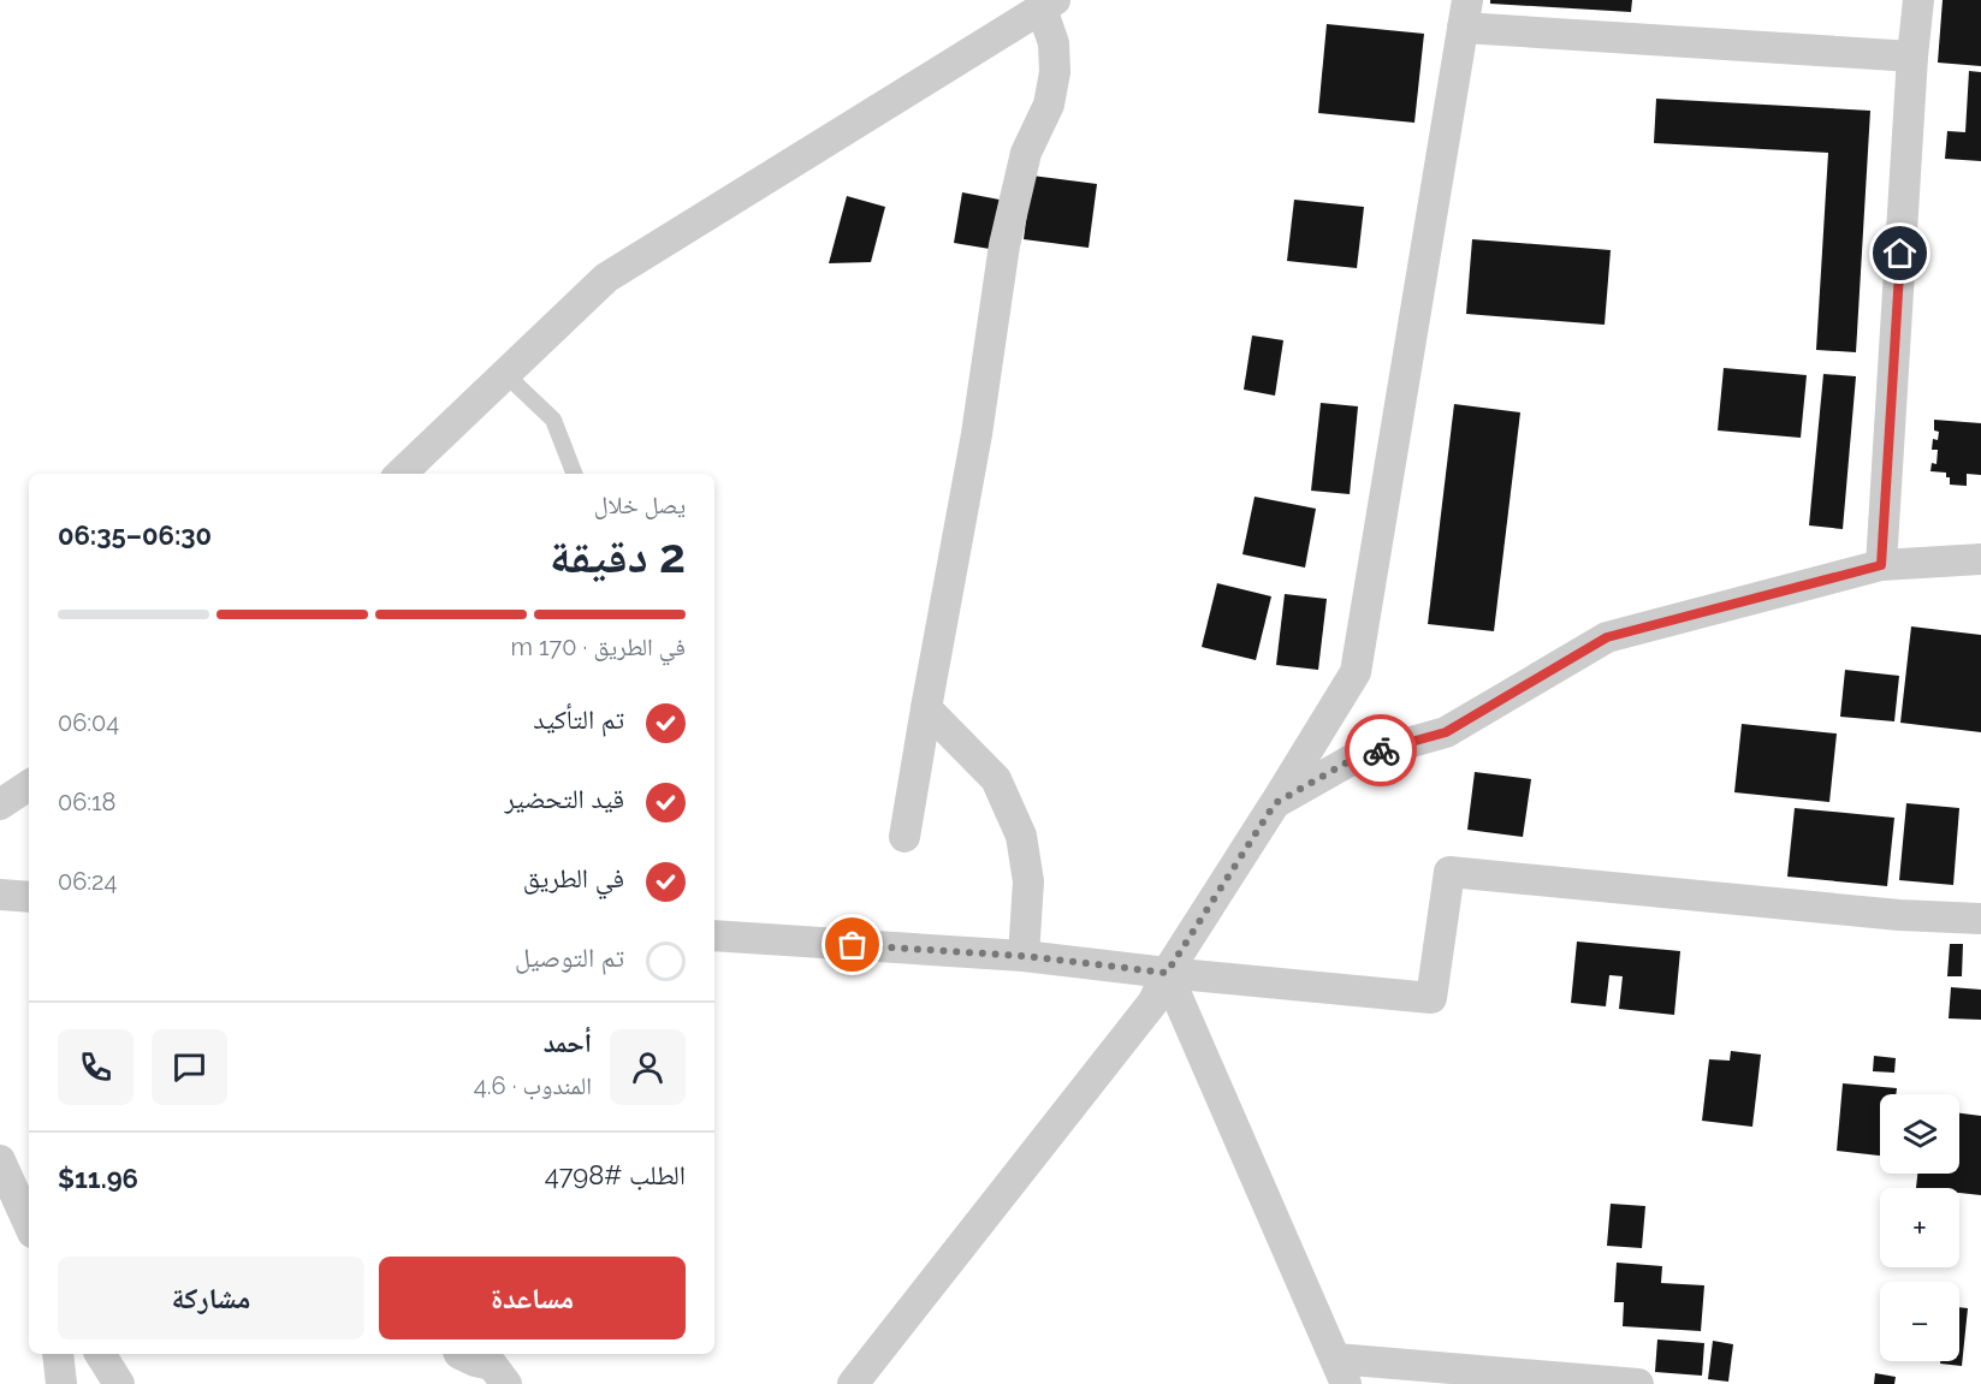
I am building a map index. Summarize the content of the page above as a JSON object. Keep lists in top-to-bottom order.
{
  "page": {
    "heading": ["2 دقيقة", "يصل خلال", "06:30–06:35"],
    "panel": [
      "أحمد",
      "المندوب · 4.6",
      "الطلب #4798",
      "$11.96"
    ],
    "bar": "في الطريق · 170 m",
    "list": [
      ["تم التأكيد", "06:04"],
      ["قيد التحضير", "06:18"],
      ["في الطريق", "06:24"],
      "تم التوصيل"
    ],
    "map_buttons": ["+", "−"],
    "buttons": ["مساعدة", "مشاركة"]
  }
}
